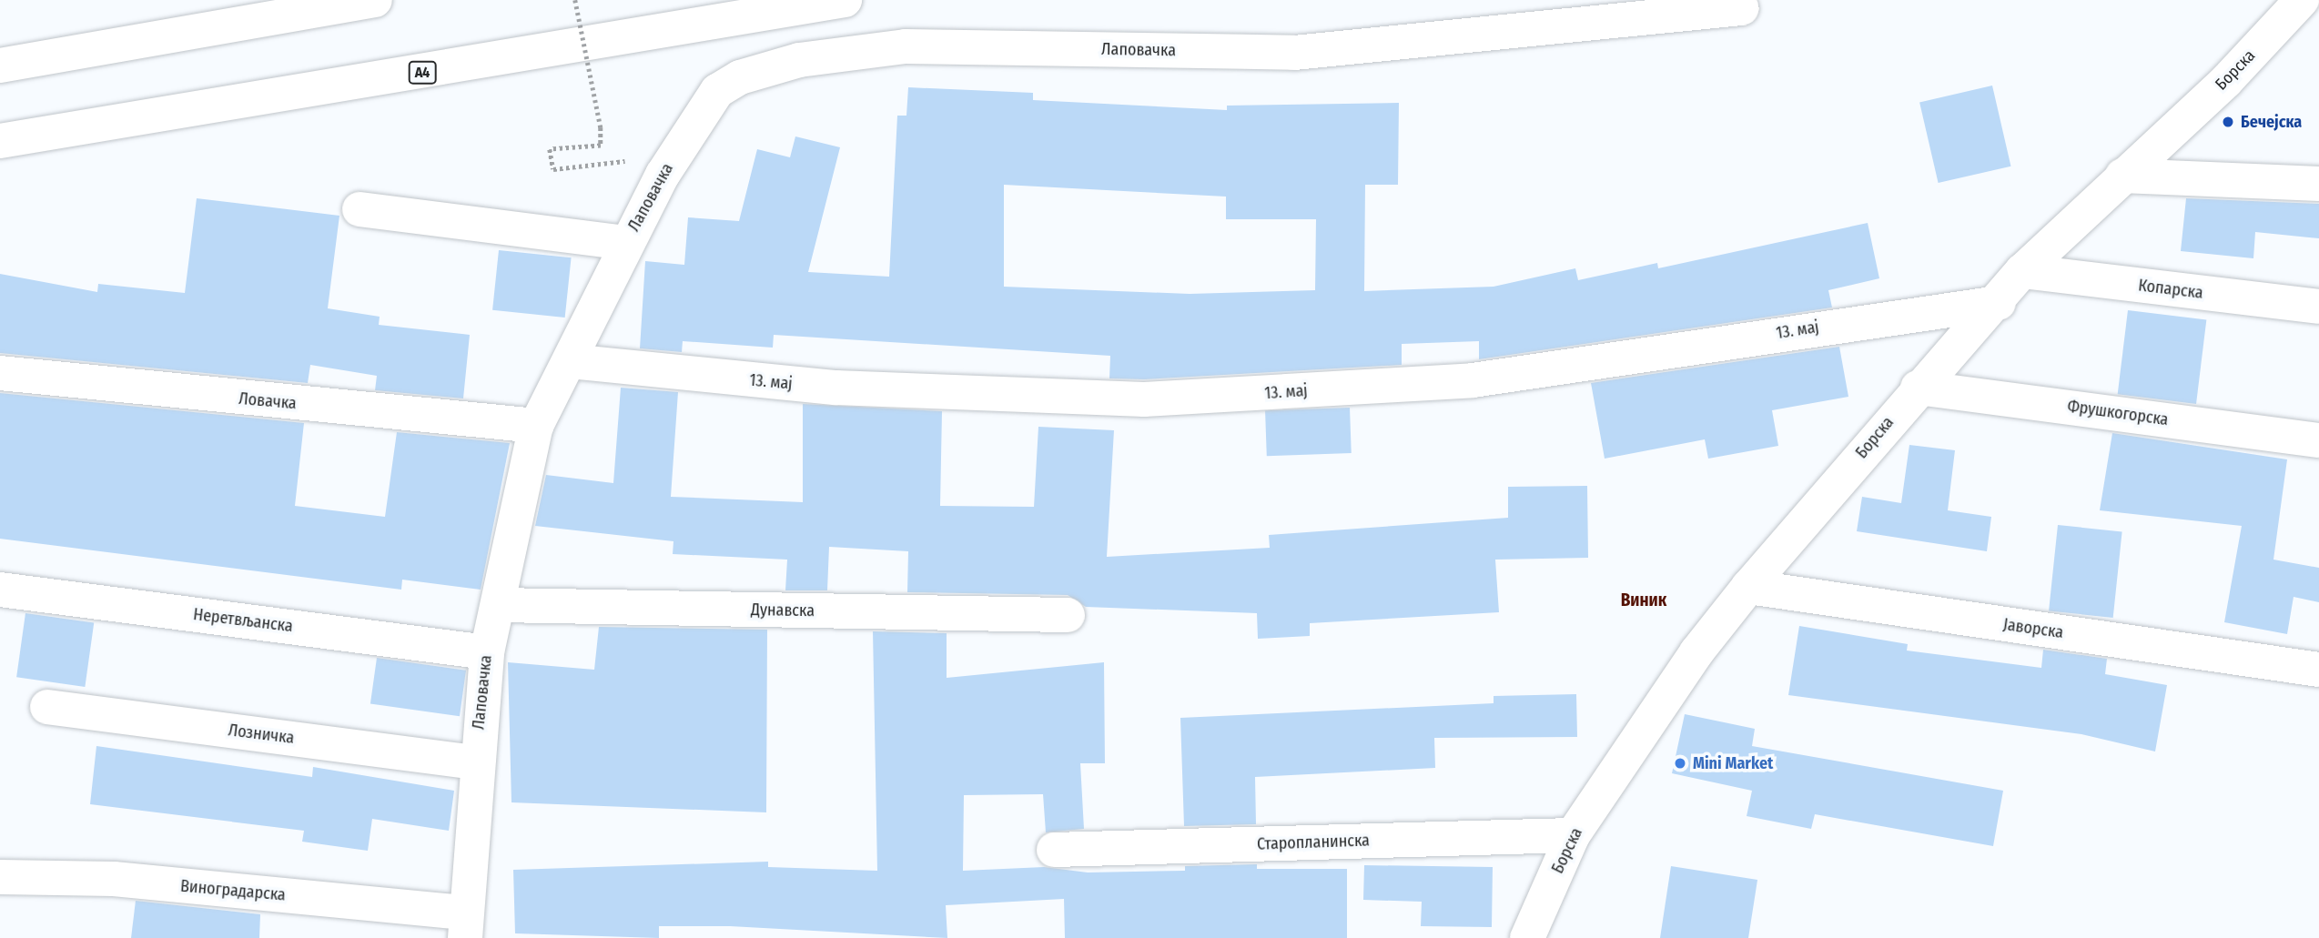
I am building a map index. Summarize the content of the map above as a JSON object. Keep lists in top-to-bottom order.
{
  "streets": {
    "main road": [
      "Лаповачка",
      "Борска",
      "A4",
      "Копарска",
      "13. мај",
      "Ловачка",
      "Фрушкогорска",
      "Дунавска",
      "Неретвљанска",
      "Јаворска",
      "Лозничка",
      "Старопланинска",
      "Виноградарска"
    ]
  },
  "crossings": [
    ["Лаповачка", "13. мај"],
    ["Лаповачка", "Ловачка"],
    ["Лаповачка", "Дунавска"],
    ["Лаповачка", "Неретвљанска"],
    ["Лаповачка", "Лозничка"],
    ["Лаповачка", "Виноградарска"],
    ["Борска", "Копарска"],
    ["Борска", "13. мај"],
    ["Борска", "Фрушкогорска"],
    ["Борска", "Јаворска"],
    ["Борска", "Старопланинска"]
  ],
  "districts": ["Виник"],
  "places": ["Бечејска", "Mini Market"]
}
